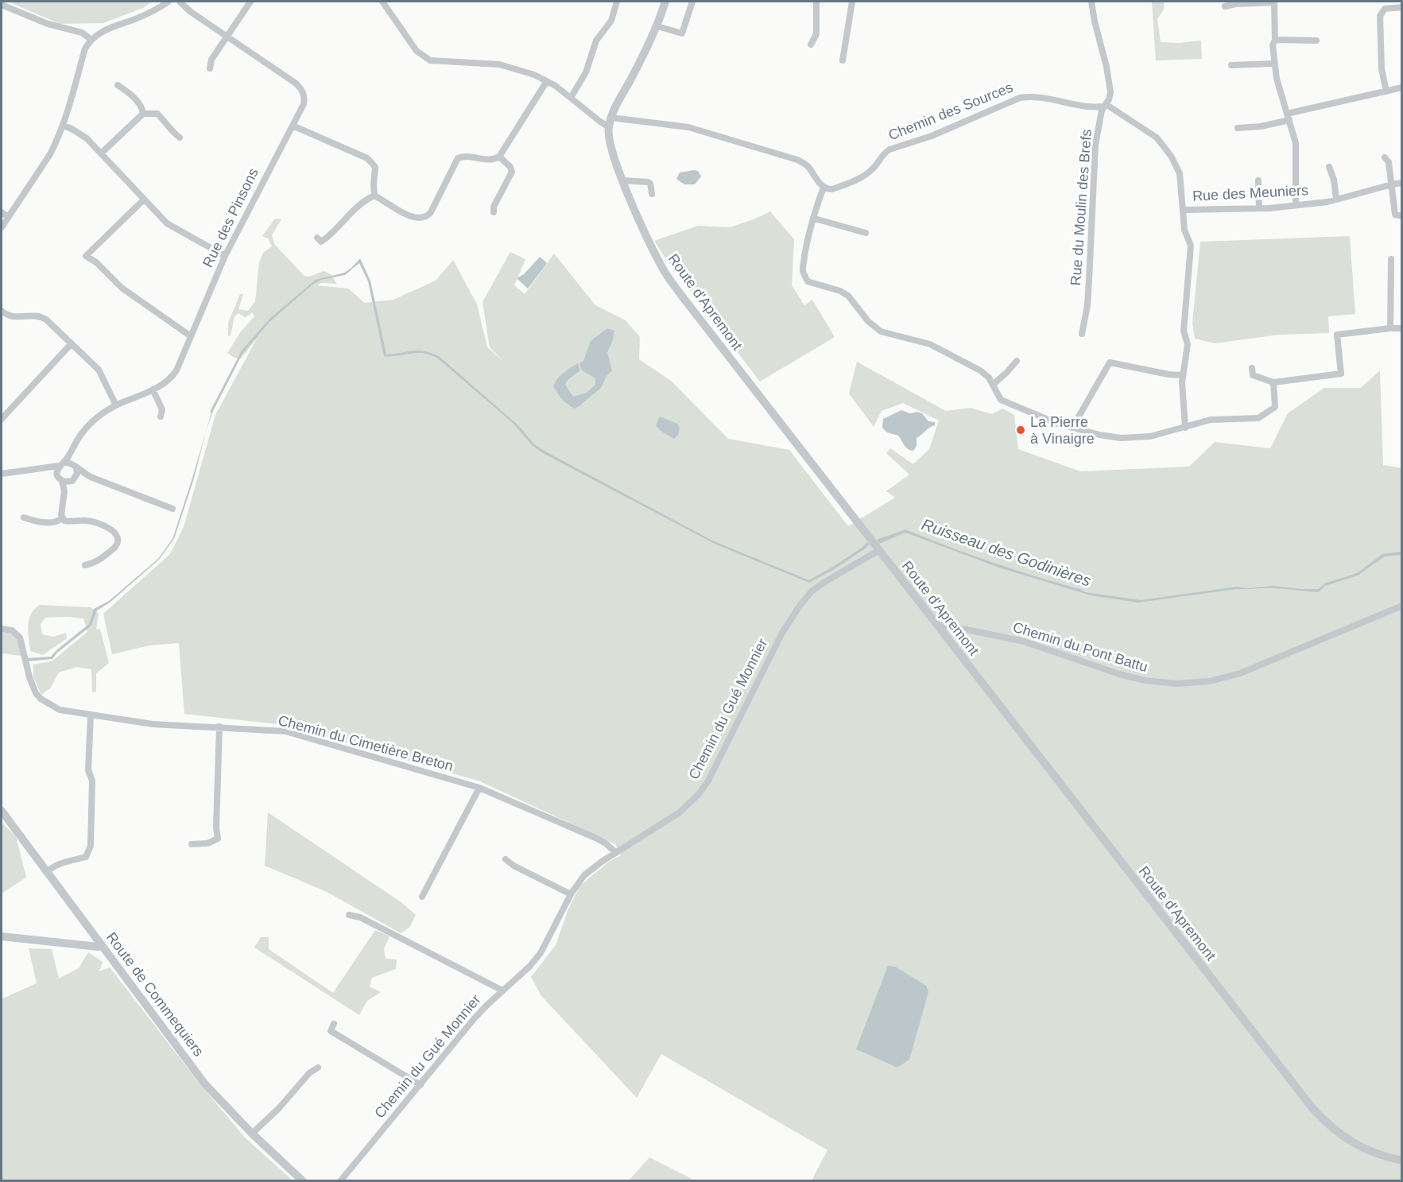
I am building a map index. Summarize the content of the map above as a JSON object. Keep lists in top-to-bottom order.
{
  "streets": {
    "street": [
      "Chemin des Sources",
      "Rue des Meuniers",
      "Rue du Moulin des Brefs",
      "Rue des Pinsons",
      "Route d'Apremont",
      "Chemin du Pont Battu",
      "Chemin du Gué Monnier",
      "Chemin du Cimetière Breton",
      "Route de Commequiers"
    ]
  },
  "crossings": [
    ["Chemin des Sources", "Rue du Moulin des Brefs"],
    ["Route d'Apremont", "Chemin du Pont Battu"],
    ["Route d'Apremont", "Chemin du Gué Monnier"],
    ["Chemin du Gué Monnier", "Chemin du Cimetière Breton"]
  ],
  "water": ["Ruisseau des Godinières"],
  "places": ["La Pierre à Vinaigre"]
}
